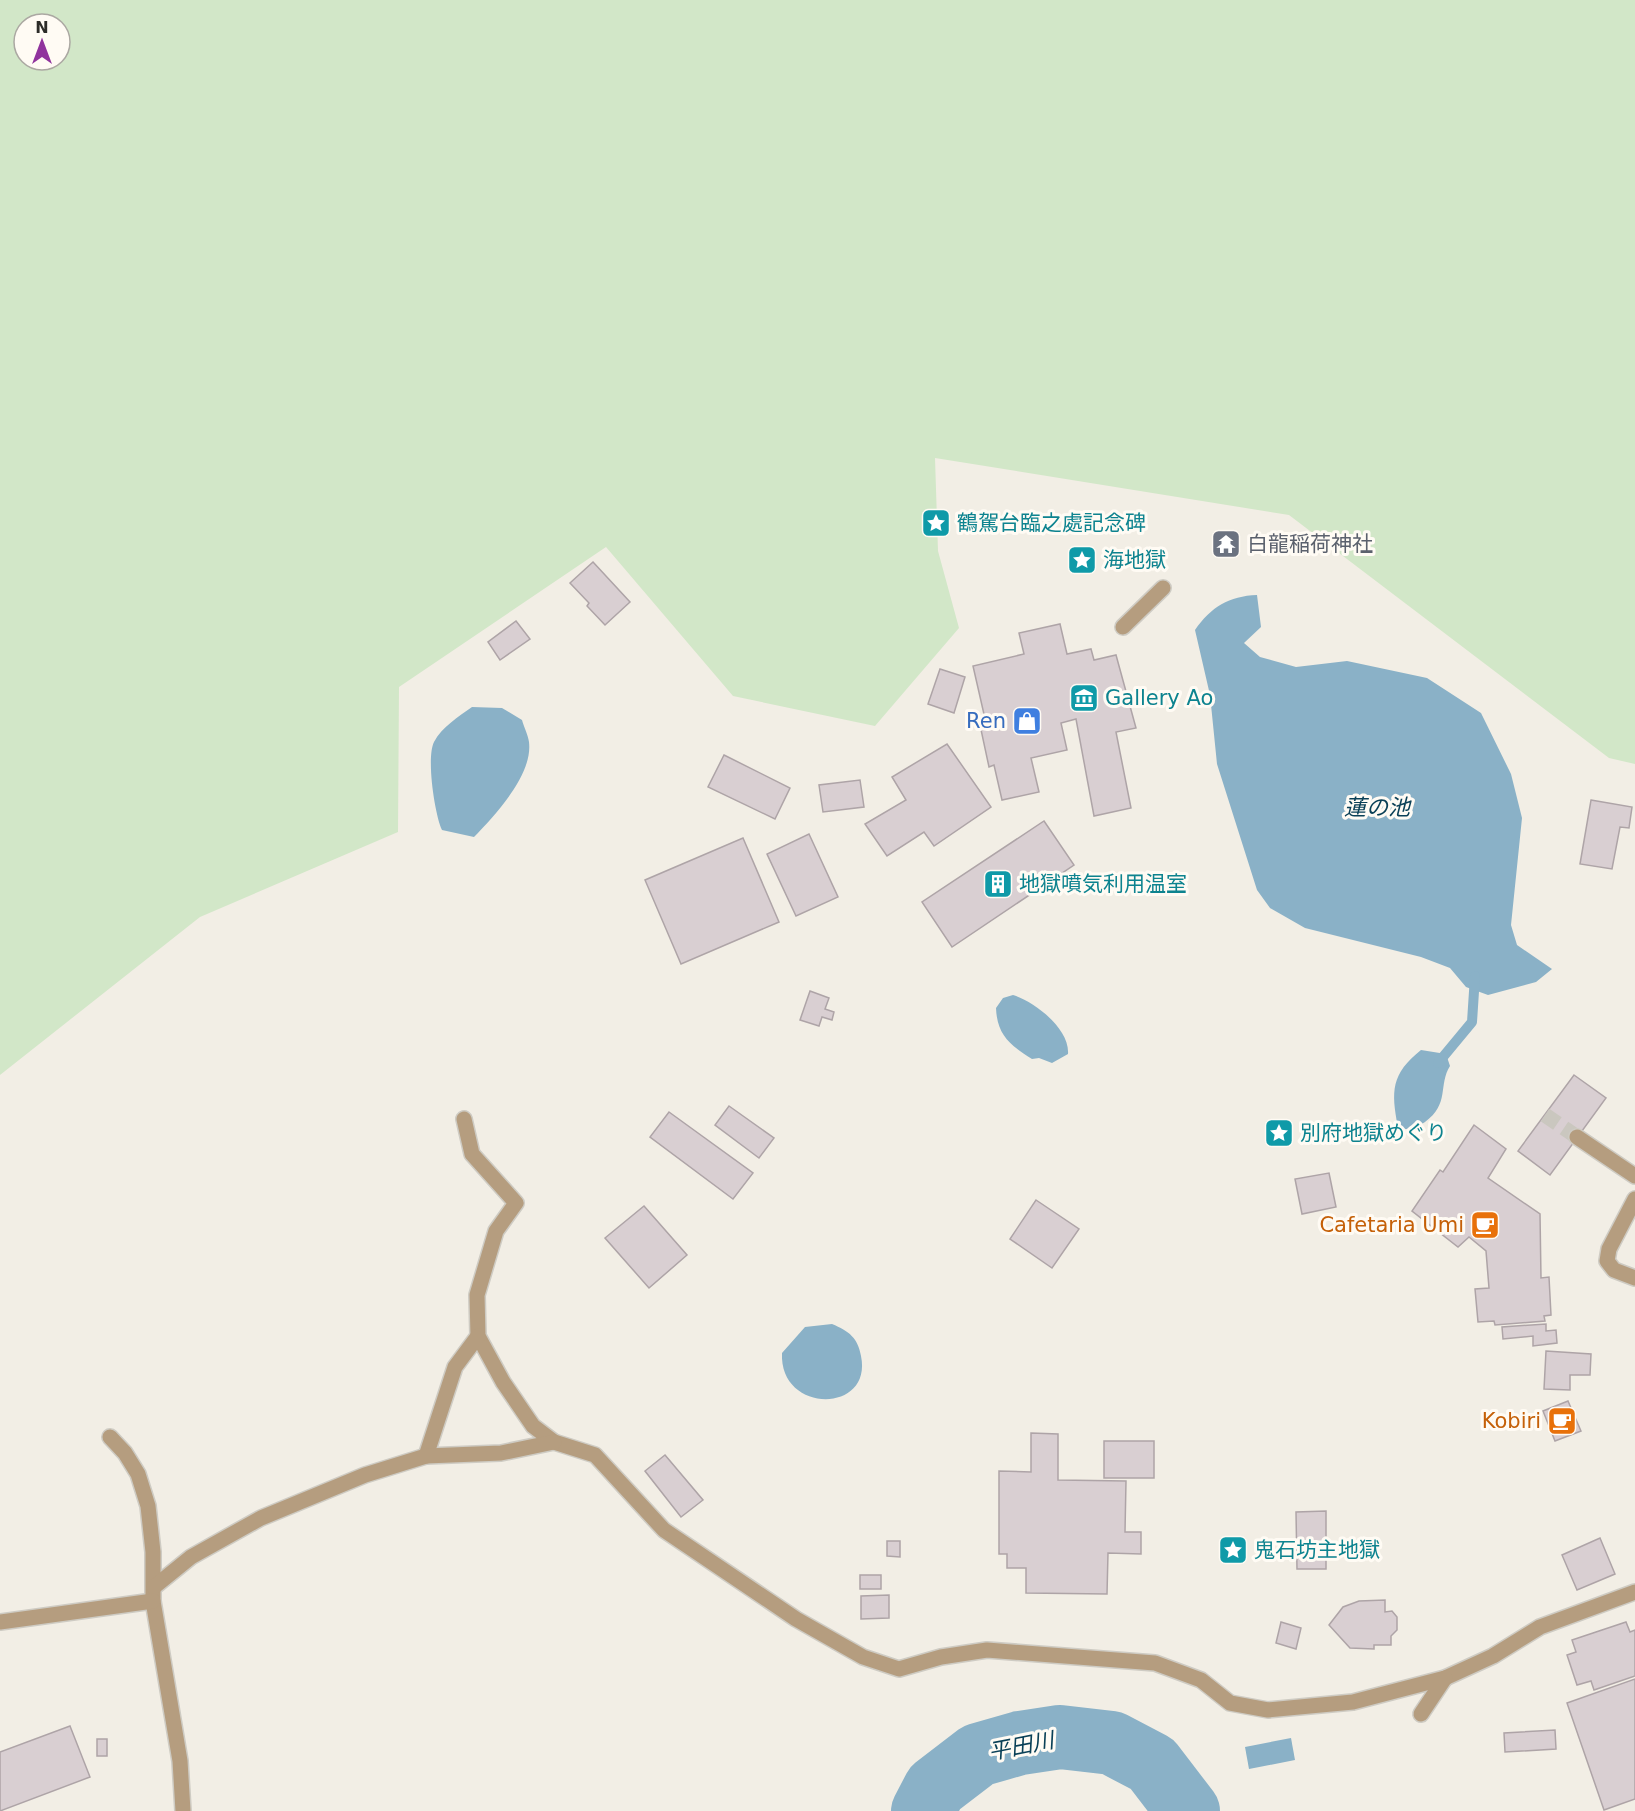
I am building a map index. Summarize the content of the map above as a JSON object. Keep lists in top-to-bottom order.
{
  "water": ["蓮の池", "平田川"],
  "places": {
    "place": [
      "鶴駕台臨之處記念碑",
      "海地獄",
      "別府地獄めぐり",
      "鬼石坊主地獄"
    ],
    "temple": ["白龍稲荷神社"],
    "museum": ["Gallery Ao"],
    "shop": ["Ren"],
    "building": ["地獄噴気利用温室"],
    "cafe": ["Cafetaria Umi", "Kobiri"]
  },
  "north": "top"
}
